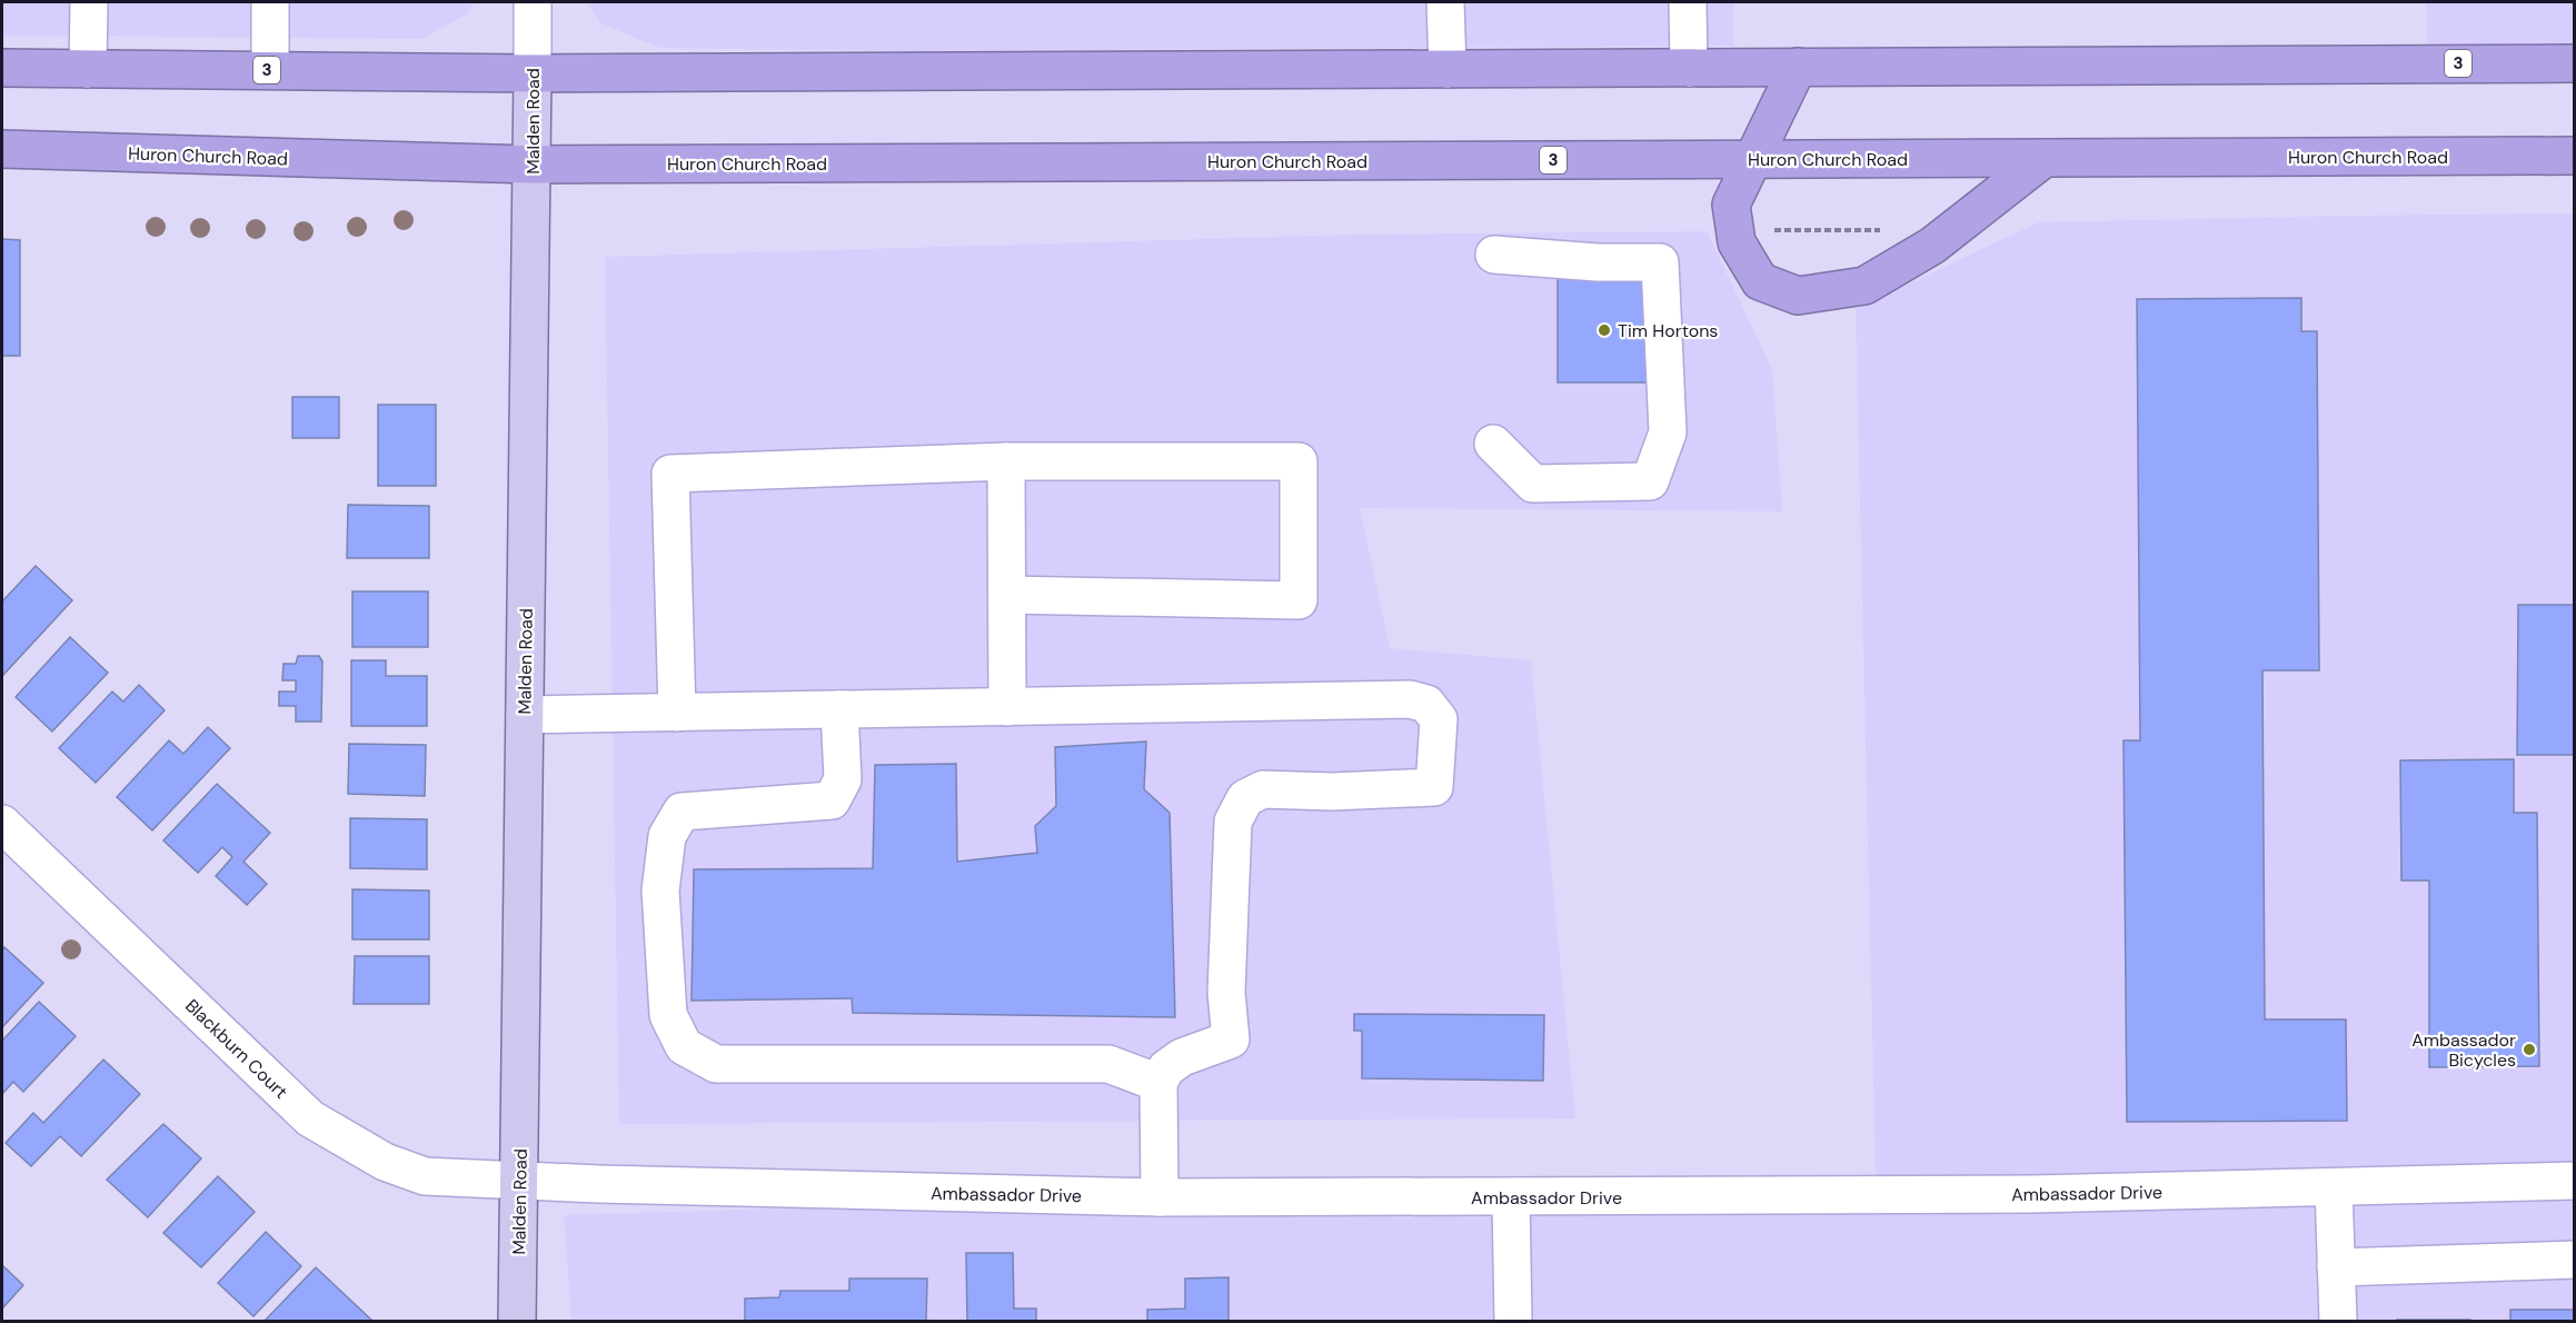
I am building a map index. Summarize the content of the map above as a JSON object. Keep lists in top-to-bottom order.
{
  "streets": {
    "highway": ["3", "Huron Church Road"],
    "main road": ["Malden Road"],
    "street": ["Blackburn Court", "Ambassador Drive"]
  },
  "crossings": [
    ["3", "Malden Road"],
    ["Malden Road", "Huron Church Road"],
    ["Malden Road", "Blackburn Court"],
    ["Malden Road", "Ambassador Drive"],
    ["Blackburn Court", "Ambassador Drive"]
  ],
  "places": ["Tim Hortons", "Ambassador Bicycles"]
}
